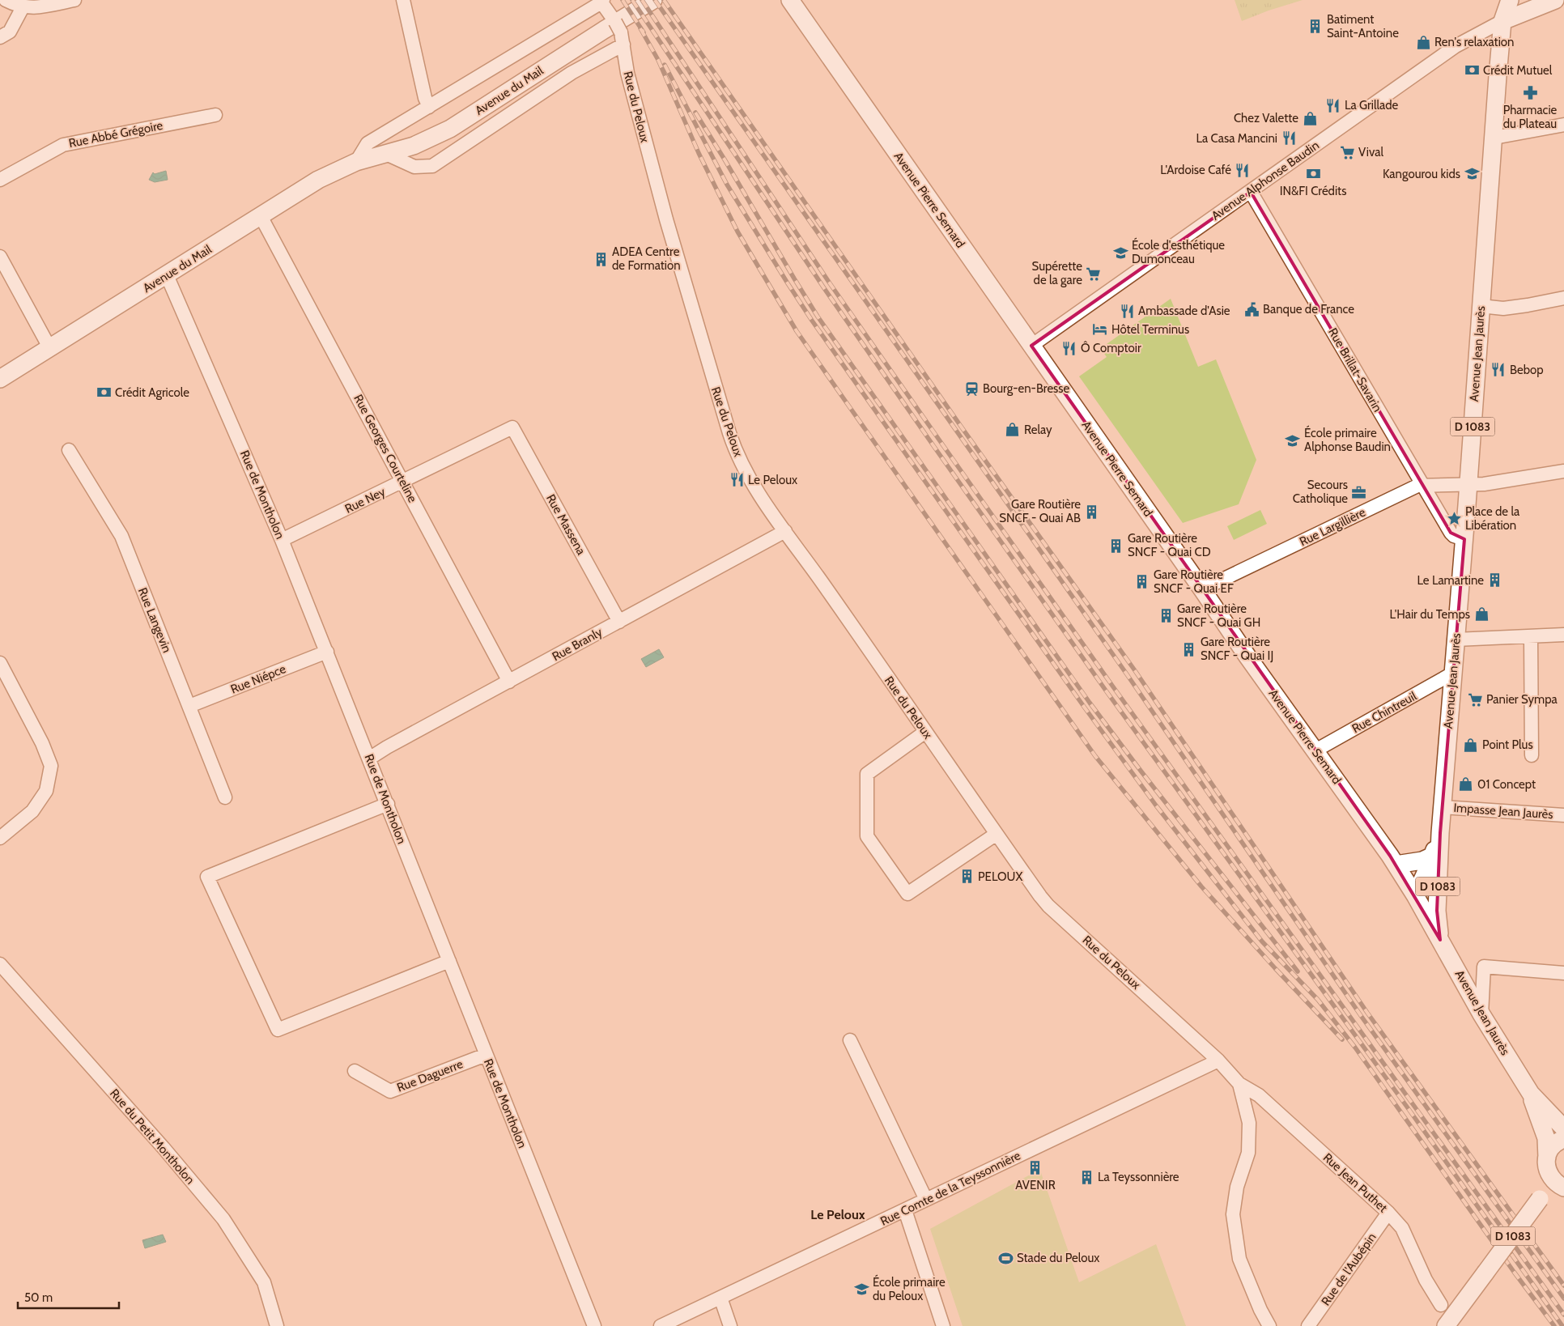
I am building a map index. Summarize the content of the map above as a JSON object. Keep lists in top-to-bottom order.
{
  "streets": {
    "main road": [
      "Avenue du Mail",
      "Avenue Pierre Semard",
      "Avenue Jean Jaurès",
      "D 1083"
    ],
    "street": [
      "Rue du Peloux",
      "Rue Abbé Grégoire",
      "Avenue Alphonse Baudin",
      "Rue Brillat-Savarin",
      "Rue Georges Courteline",
      "Rue de Montholon",
      "Rue Ney",
      "Rue Massena",
      "Rue Largillière",
      "Rue Langevin",
      "Rue Branly",
      "Rue Niépce",
      "Rue Chintreuil",
      "Impasse Jean Jaurès",
      "Rue Daguerre",
      "Rue du Petit Montholon",
      "Rue Jean Puthet",
      "Rue Comte de la Teyssonnière",
      "Rue de l'Aubépin"
    ]
  },
  "crossings": [
    ["Avenue du Mail", "Rue Georges Courteline"],
    ["Avenue du Mail", "Rue de Montholon"],
    ["Rue du Peloux", "Rue Branly"],
    ["Rue du Peloux", "Rue Jean Puthet"],
    ["Rue du Peloux", "Rue Comte de la Teyssonnière"],
    ["Avenue Alphonse Baudin", "Avenue Pierre Semard"],
    ["Avenue Alphonse Baudin", "Avenue Jean Jaurès"],
    ["Avenue Alphonse Baudin", "Rue Brillat-Savarin"],
    ["Avenue Pierre Semard", "Avenue Jean Jaurès"],
    ["Avenue Pierre Semard", "D 1083"],
    ["Avenue Pierre Semard", "Rue Largillière"],
    ["Avenue Pierre Semard", "Rue Chintreuil"],
    ["Avenue Jean Jaurès", "Rue Brillat-Savarin"],
    ["Avenue Jean Jaurès", "D 1083"],
    ["Avenue Jean Jaurès", "Rue Largillière"],
    ["Avenue Jean Jaurès", "Rue Chintreuil"],
    ["Avenue Jean Jaurès", "Impasse Jean Jaurès"],
    ["Rue Brillat-Savarin", "Rue Largillière"],
    ["Rue Georges Courteline", "Rue Ney"],
    ["Rue Georges Courteline", "Rue Branly"],
    ["Rue de Montholon", "Rue Ney"],
    ["Rue de Montholon", "Rue Branly"],
    ["Rue de Montholon", "Rue Niépce"],
    ["Rue de Montholon", "Rue Daguerre"],
    ["Rue Ney", "Rue Massena"],
    ["Rue Massena", "Rue Branly"],
    ["Rue Langevin", "Rue Niépce"],
    ["Rue Jean Puthet", "Rue de l'Aubépin"]
  ],
  "districts": ["Le Peloux"],
  "places": {
    "building": [
      "Batiment Saint-Antoine",
      "ADEA Centre de Formation",
      "Gare Routière SNCF - Quai AB",
      "Gare Routière SNCF - Quai CD",
      "Le Lamartine",
      "Gare Routière SNCF - Quai EF",
      "Gare Routière SNCF - Quai GH",
      "Gare Routière SNCF - Quai IJ",
      "PELOUX",
      "AVENIR",
      "La Teyssonnière"
    ],
    "shop": [
      "Ren's relaxation",
      "Chez Valette",
      "Relay",
      "L'Hair du Temps",
      "Point Plus",
      "01 Concept"
    ],
    "bank": ["Crédit Mutuel", "IN&FI Crédits", "Crédit Agricole"],
    "pharmacy": ["Pharmacie du Plateau"],
    "restaurant": [
      "La Grillade",
      "La Casa Mancini",
      "L'Ardoise Café",
      "Ambassade d'Asie",
      "Ô Comptoir",
      "Bebop",
      "Le Peloux"
    ],
    "supermarket": ["Vival", "Supérette de la gare", "Panier Sympa"],
    "school or university": [
      "Kangourou kids",
      "École d'esthétique Dumonceau",
      "École primaire Alphonse Baudin",
      "École primaire du Peloux"
    ],
    "public building": ["Banque de France"],
    "hotel": ["Hôtel Terminus"],
    "station": ["Bourg-en-Bresse"],
    "office": ["Secours Catholique"],
    "place": ["Place de la Libération"],
    "sports": ["Stade du Peloux"]
  },
  "scale_bar": "50 m"
}
